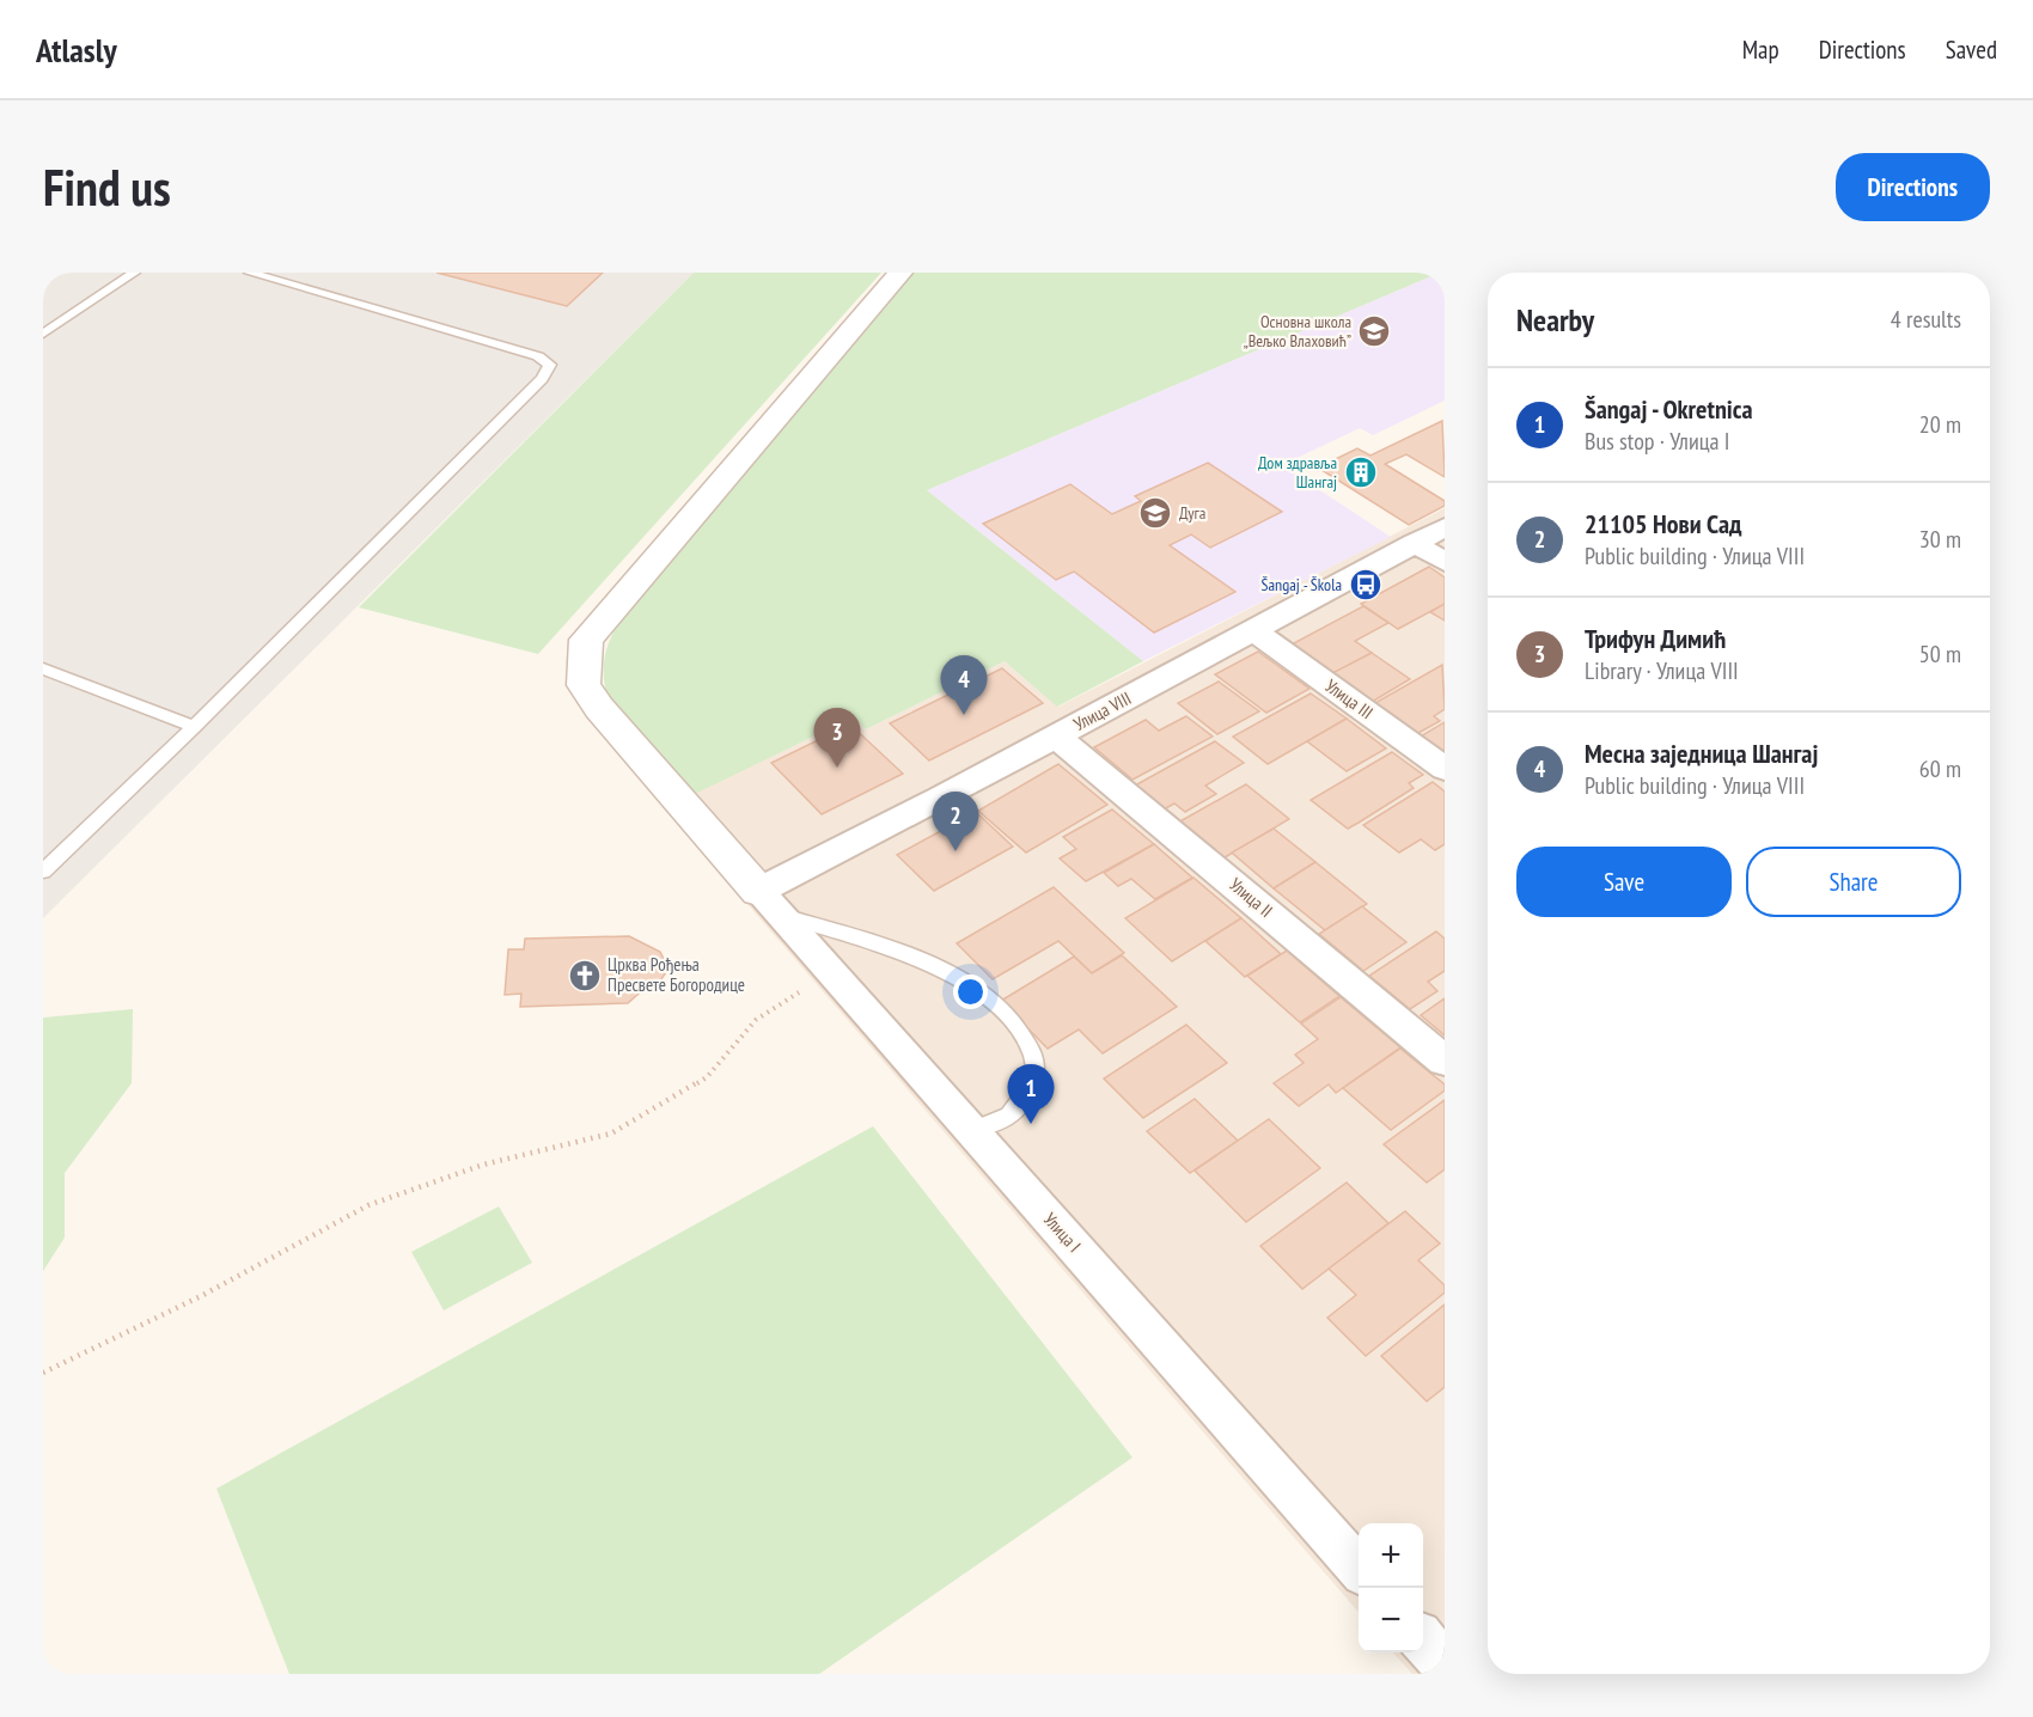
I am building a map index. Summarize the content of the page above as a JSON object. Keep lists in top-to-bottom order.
{
  "streets": {
    "street": [
      "Улица III",
      "Улица VIII",
      "Улица II",
      "Улица I"
    ]
  },
  "crossings": [
    ["Улица III", "Улица VIII"],
    ["Улица VIII", "Улица II"],
    ["Улица VIII", "Улица I"]
  ],
  "places": {
    "school or university": ["Основна школа „Вељко Влаховић”", "Дуга"],
    "building": ["Дом здравља Шангај"],
    "bus stop": ["Šangaj - Škola"],
    "church": ["Црква Рођења Пресвете Богородице"]
  },
  "page": {
    "header": "Atlasly",
    "nav": ["Map", "Directions", "Saved"],
    "buttons": [
      "Directions",
      ["Save", "Share"]
    ],
    "title": "Find us",
    "heading": ["Nearby", "4 results"],
    "list": [
      {
        "mark": "1",
        "name": "Šangaj - Okretnica",
        "note": "Bus stop · Улица I",
        "value": "20 m"
      },
      {
        "mark": "2",
        "name": "21105 Нови Сад",
        "note": "Public building · Улица VIII",
        "value": "30 m"
      },
      {
        "mark": "3",
        "name": "Трифун Димић",
        "note": "Library · Улица VIII",
        "value": "50 m"
      },
      {
        "mark": "4",
        "name": "Месна заједница Шангај",
        "note": "Public building · Улица VIII",
        "value": "60 m"
      }
    ],
    "pins": [
      "4",
      "3",
      "2",
      "1"
    ],
    "map_buttons": ["+", "−"]
  }
}
